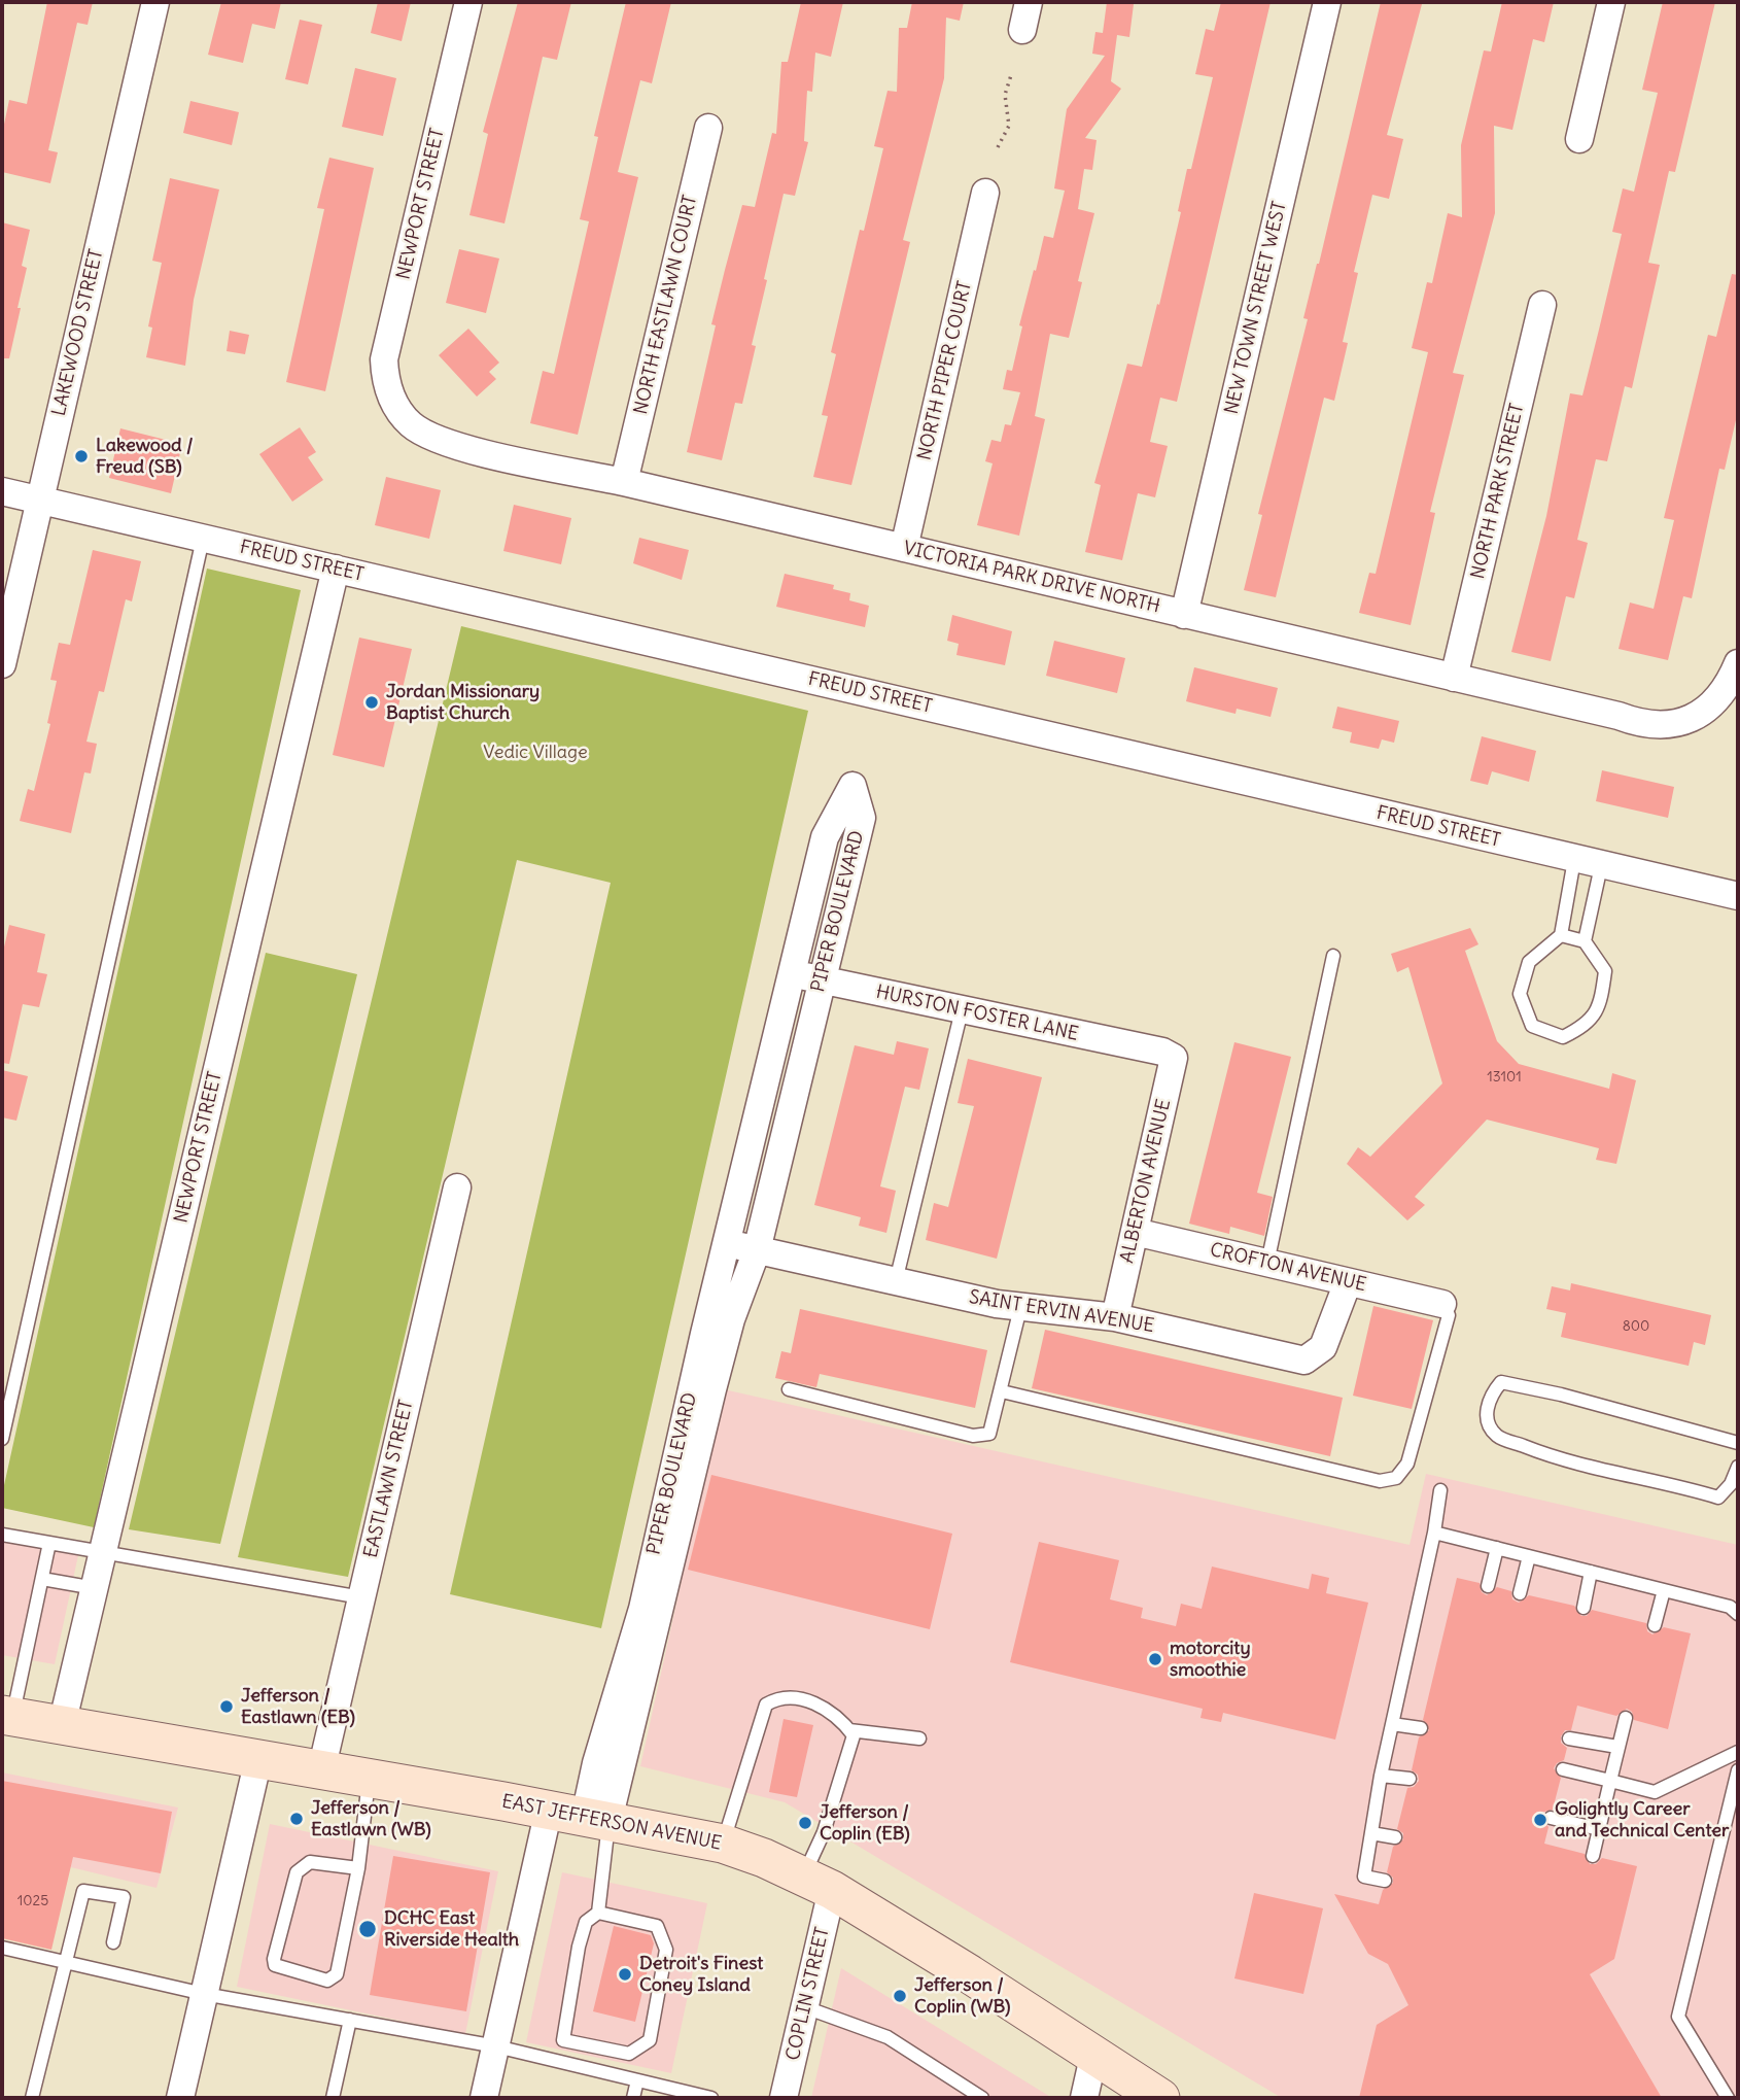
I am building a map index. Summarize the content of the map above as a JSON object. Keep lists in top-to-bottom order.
{
  "streets": {
    "main road": ["EAST JEFFERSON AVENUE"],
    "street": [
      "NEWPORT STREET",
      "NORTH EASTLAWN COURT",
      "NEW TOWN STREET WEST",
      "LAKEWOOD STREET",
      "NORTH PIPER COURT",
      "NORTH PARK STREET",
      "FREUD STREET",
      "VICTORIA PARK DRIVE NORTH",
      "PIPER BOULEVARD",
      "HURSTON FOSTER LANE",
      "ALBERTON AVENUE",
      "CROFTON AVENUE",
      "SAINT ERVIN AVENUE",
      "EASTLAWN STREET",
      "COPLIN STREET"
    ]
  },
  "crossings": [
    ["NEWPORT STREET", "FREUD STREET"],
    ["NEWPORT STREET", "VICTORIA PARK DRIVE NORTH"],
    ["NEWPORT STREET", "EAST JEFFERSON AVENUE"],
    ["NORTH EASTLAWN COURT", "VICTORIA PARK DRIVE NORTH"],
    ["NEW TOWN STREET WEST", "VICTORIA PARK DRIVE NORTH"],
    ["LAKEWOOD STREET", "FREUD STREET"],
    ["NORTH PIPER COURT", "VICTORIA PARK DRIVE NORTH"],
    ["NORTH PARK STREET", "VICTORIA PARK DRIVE NORTH"],
    ["PIPER BOULEVARD", "HURSTON FOSTER LANE"],
    ["PIPER BOULEVARD", "SAINT ERVIN AVENUE"],
    ["PIPER BOULEVARD", "EAST JEFFERSON AVENUE"],
    ["HURSTON FOSTER LANE", "ALBERTON AVENUE"],
    ["ALBERTON AVENUE", "CROFTON AVENUE"],
    ["ALBERTON AVENUE", "SAINT ERVIN AVENUE"],
    ["CROFTON AVENUE", "SAINT ERVIN AVENUE"],
    ["EASTLAWN STREET", "EAST JEFFERSON AVENUE"],
    ["EAST JEFFERSON AVENUE", "COPLIN STREET"]
  ],
  "parks": ["Vedic Village"],
  "places": [
    "Lakewood / Freud (SB)",
    "Jordan Missionary Baptist Church",
    "motorcity smoothie",
    "Jefferson / Eastlawn (EB)",
    "Jefferson / Eastlawn (WB)",
    "Golightly Career and Technical Center",
    "Jefferson / Coplin (EB)",
    "DCHC East Riverside Health",
    "Detroit's Finest Coney Island",
    "Jefferson / Coplin (WB)"
  ],
  "house_numbers": ["13101", "800", "1025"]
}
